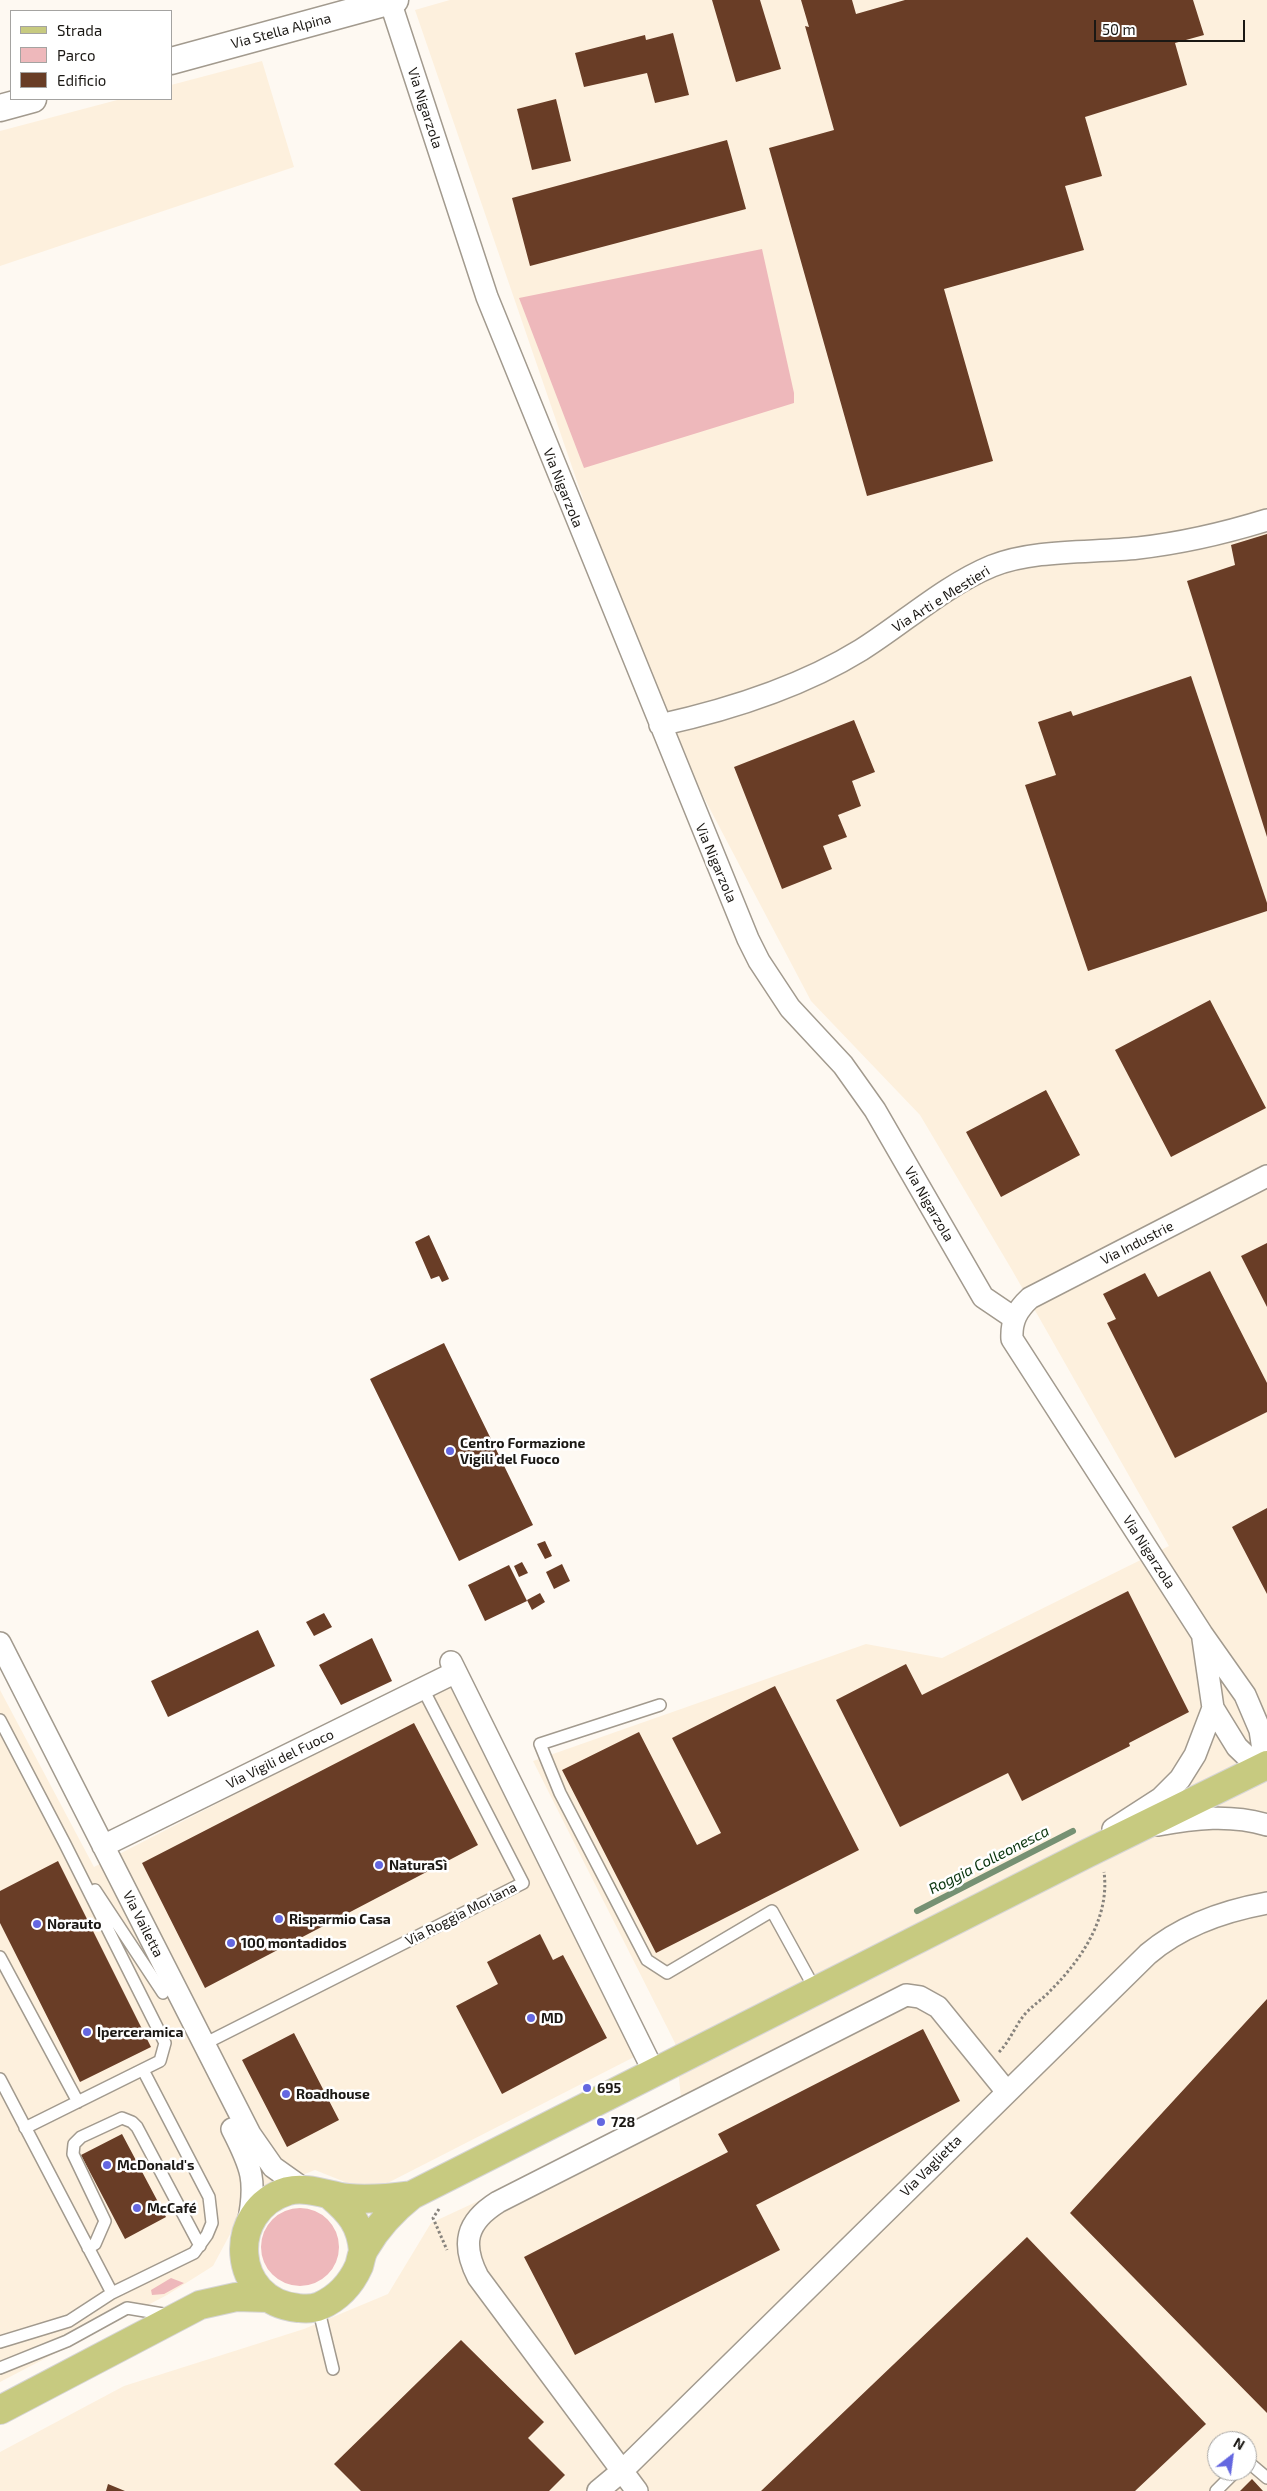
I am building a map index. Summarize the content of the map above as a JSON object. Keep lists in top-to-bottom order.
{
  "streets": {
    "street": [
      "Via Stella Alpina",
      "Via Nigarzola",
      "Via Arti e Mestieri",
      "Via Industrie",
      "Via Vigili del Fuoco",
      "Via Vailetta",
      "Via Vaglietta"
    ],
    "lane": ["Via Roggia Morlana"]
  },
  "crossings": [
    ["Via Stella Alpina", "Via Nigarzola"],
    ["Via Nigarzola", "Via Arti e Mestieri"],
    ["Via Nigarzola", "Via Industrie"],
    ["Via Vigili del Fuoco", "Via Roggia Morlana"],
    ["Via Vigili del Fuoco", "Via Vailetta"],
    ["Via Roggia Morlana", "Via Vailetta"]
  ],
  "water": ["Roggia Colleonesca"],
  "places": [
    "Centro Formazione Vigili del Fuoco",
    "NaturaSì",
    "Risparmio Casa",
    "Norauto",
    "100 montadidos",
    "MD",
    "Iperceramica",
    "695",
    "Roadhouse",
    "728",
    "McDonald's",
    "McCafé"
  ],
  "legend": ["Strada", "Parco", "Edificio"],
  "scale_bar": "50 m",
  "north": "top right"
}
